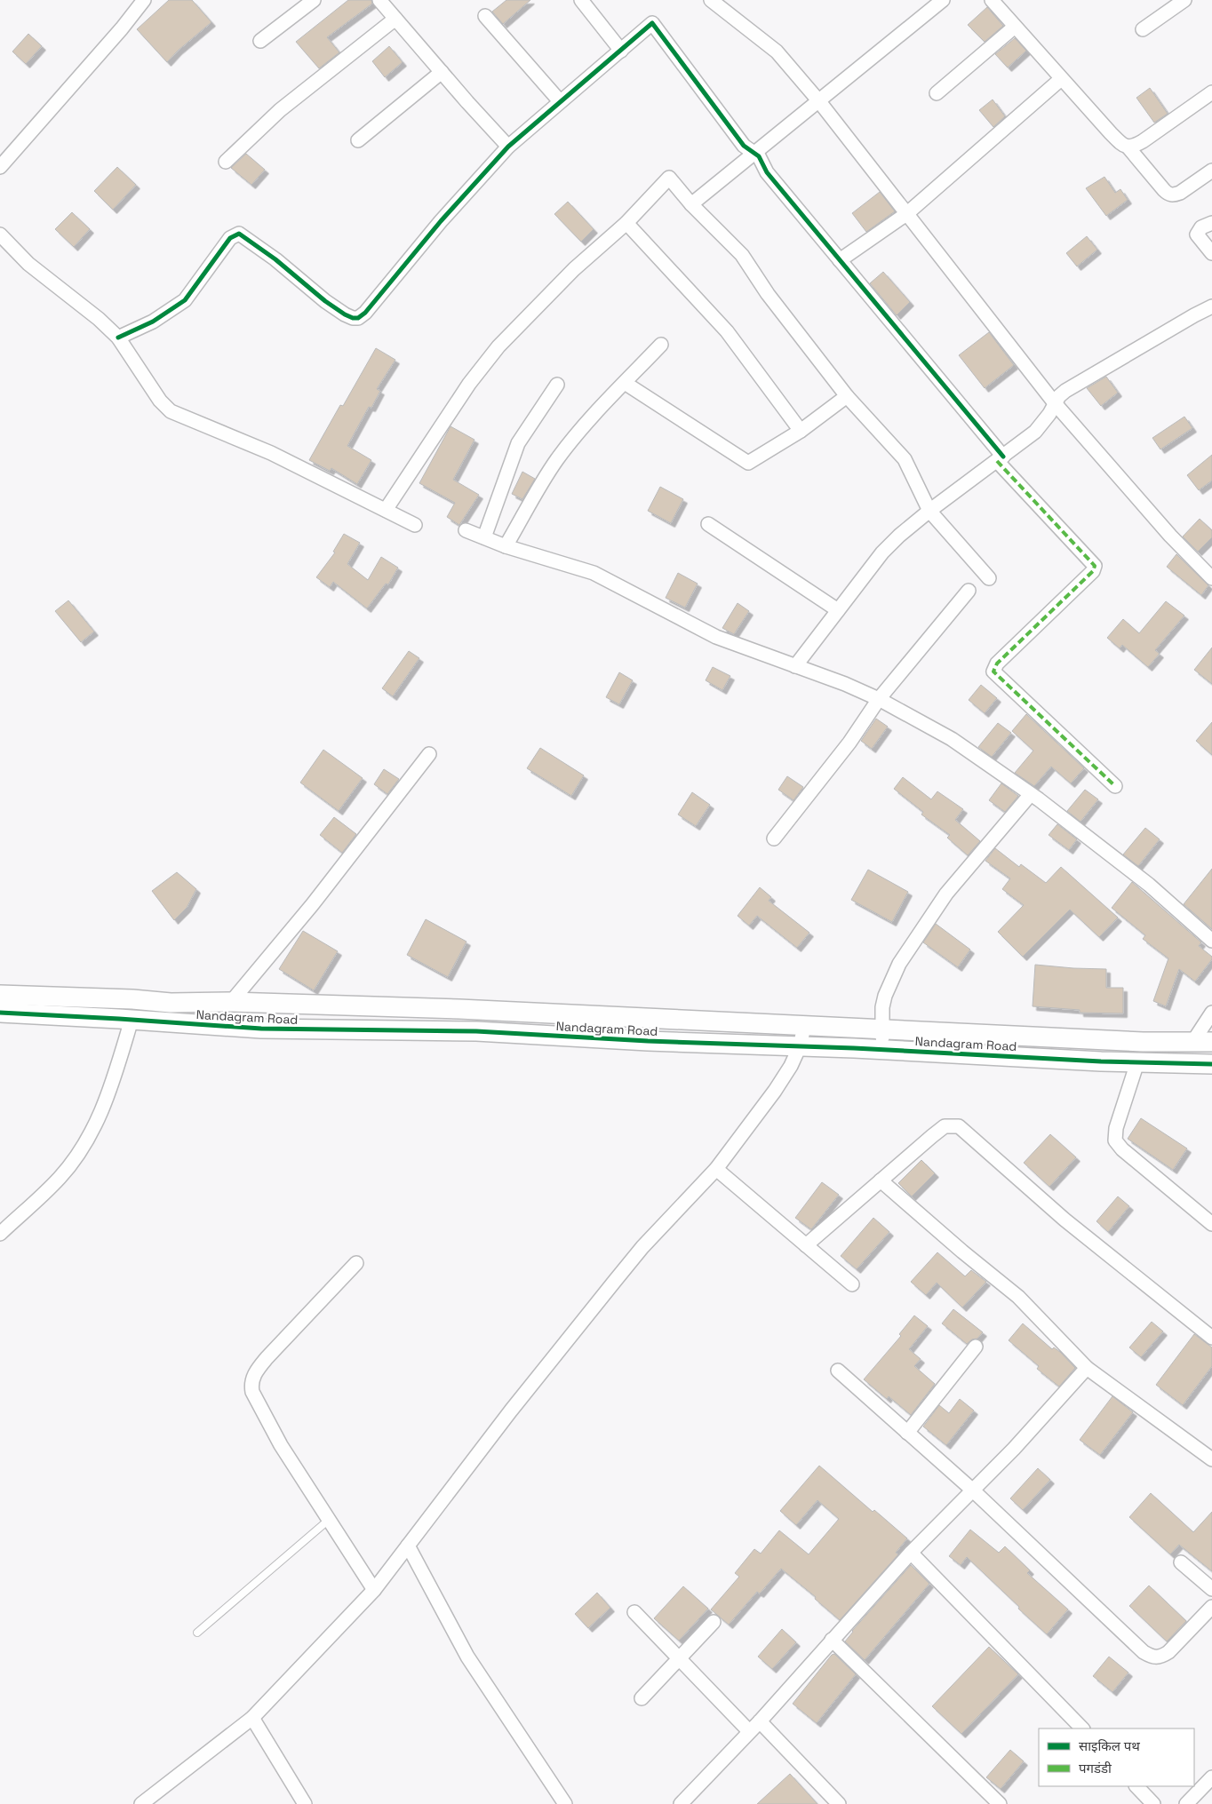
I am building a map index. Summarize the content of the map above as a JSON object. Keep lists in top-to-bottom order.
{
  "streets": {
    "street": ["Nandagram Road"]
  },
  "legend": ["साइकिल पथ", "पगडंडी"]
}
